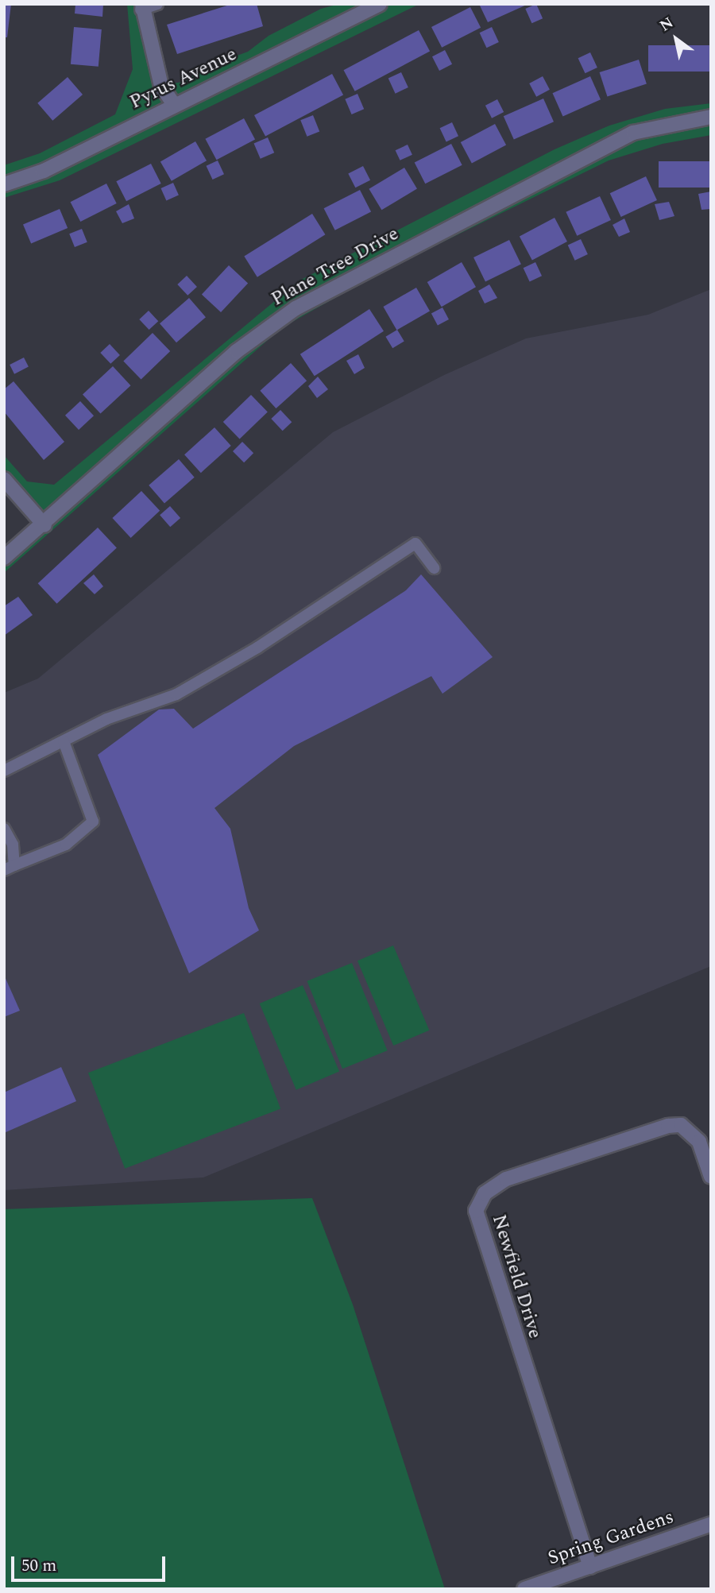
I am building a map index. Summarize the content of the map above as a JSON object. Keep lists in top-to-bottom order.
{
  "streets": {
    "street": [
      "Pyrus Avenue",
      "Plane Tree Drive",
      "Newfield Drive",
      "Spring Gardens"
    ]
  },
  "crossings": [
    ["Newfield Drive", "Spring Gardens"]
  ],
  "scale_bar": "50 m",
  "north": "top left"
}
